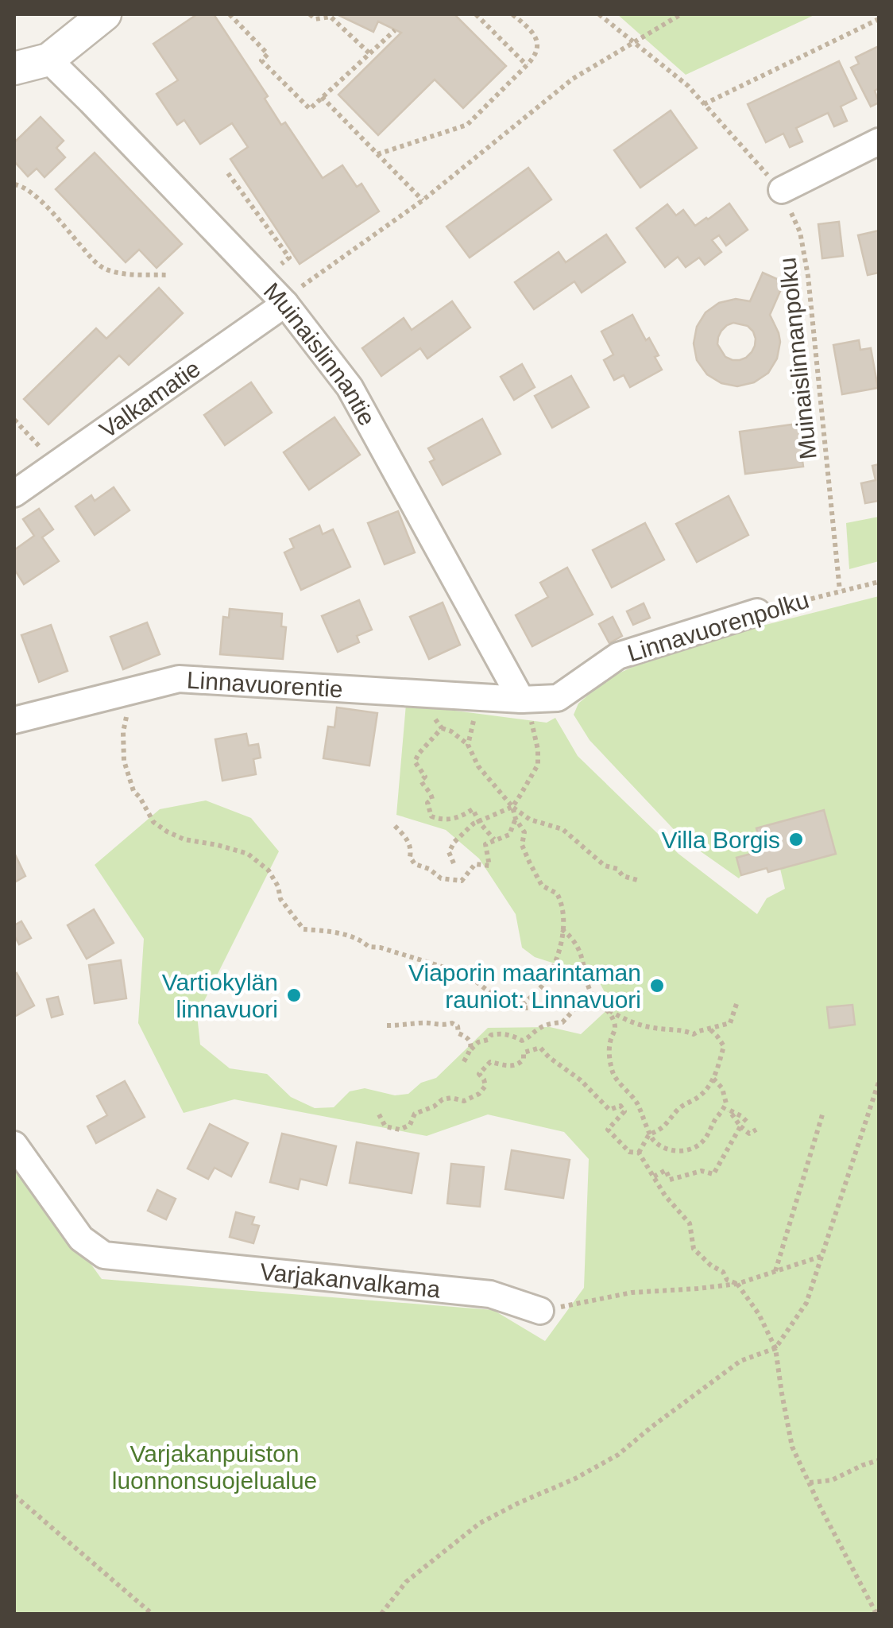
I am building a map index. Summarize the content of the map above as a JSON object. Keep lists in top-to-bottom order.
{
  "streets": {
    "street": [
      "Muinaislinnantie",
      "Valkamatie",
      "Linnavuorenpolku",
      "Linnavuorentie",
      "Varjakanvalkama"
    ],
    "path": ["Muinaislinnanpolku"]
  },
  "crossings": [
    ["Muinaislinnantie", "Valkamatie"],
    ["Muinaislinnantie", "Linnavuorenpolku"],
    ["Muinaislinnantie", "Linnavuorentie"],
    ["Muinaislinnanpolku", "Linnavuorenpolku"],
    ["Linnavuorenpolku", "Linnavuorentie"]
  ],
  "parks": ["Varjakanpuiston luonnonsuojelualue"],
  "places": ["Villa Borgis", "Viaporin maarintaman rauniot: Linnavuori", "Vartiokylän linnavuori"]
}
